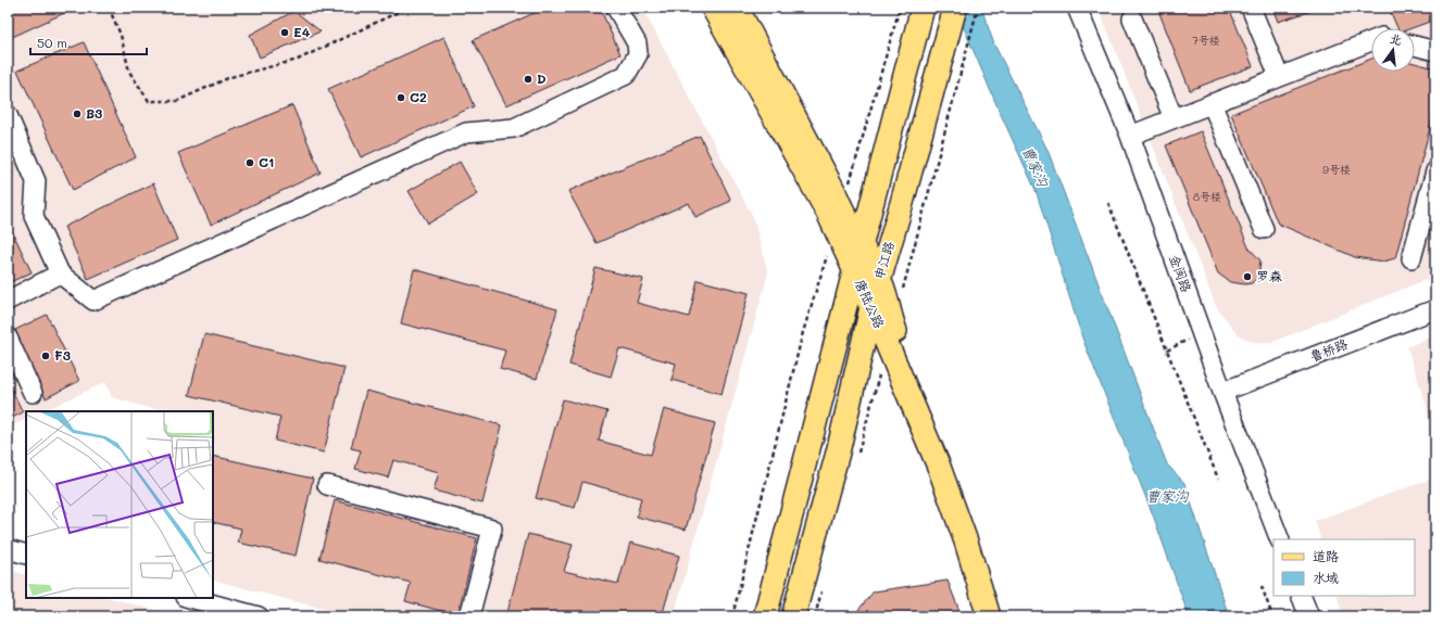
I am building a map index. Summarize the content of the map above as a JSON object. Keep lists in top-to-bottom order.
{
  "streets": {
    "main road": ["申江路", "唐陆公路"],
    "street": ["金闽路", "鲁桥路"]
  },
  "crossings": [
    ["申江路", "唐陆公路"],
    ["金闽路", "鲁桥路"]
  ],
  "water": ["曹家沟"],
  "places": [
    "E4",
    "D",
    "C2",
    "B3",
    "C1",
    "罗森",
    "F3"
  ],
  "house_numbers": ["7号楼", "9号楼", "8号楼"],
  "legend": ["道路", "水域"],
  "scale_bar": "50 m",
  "north": "top"
}
